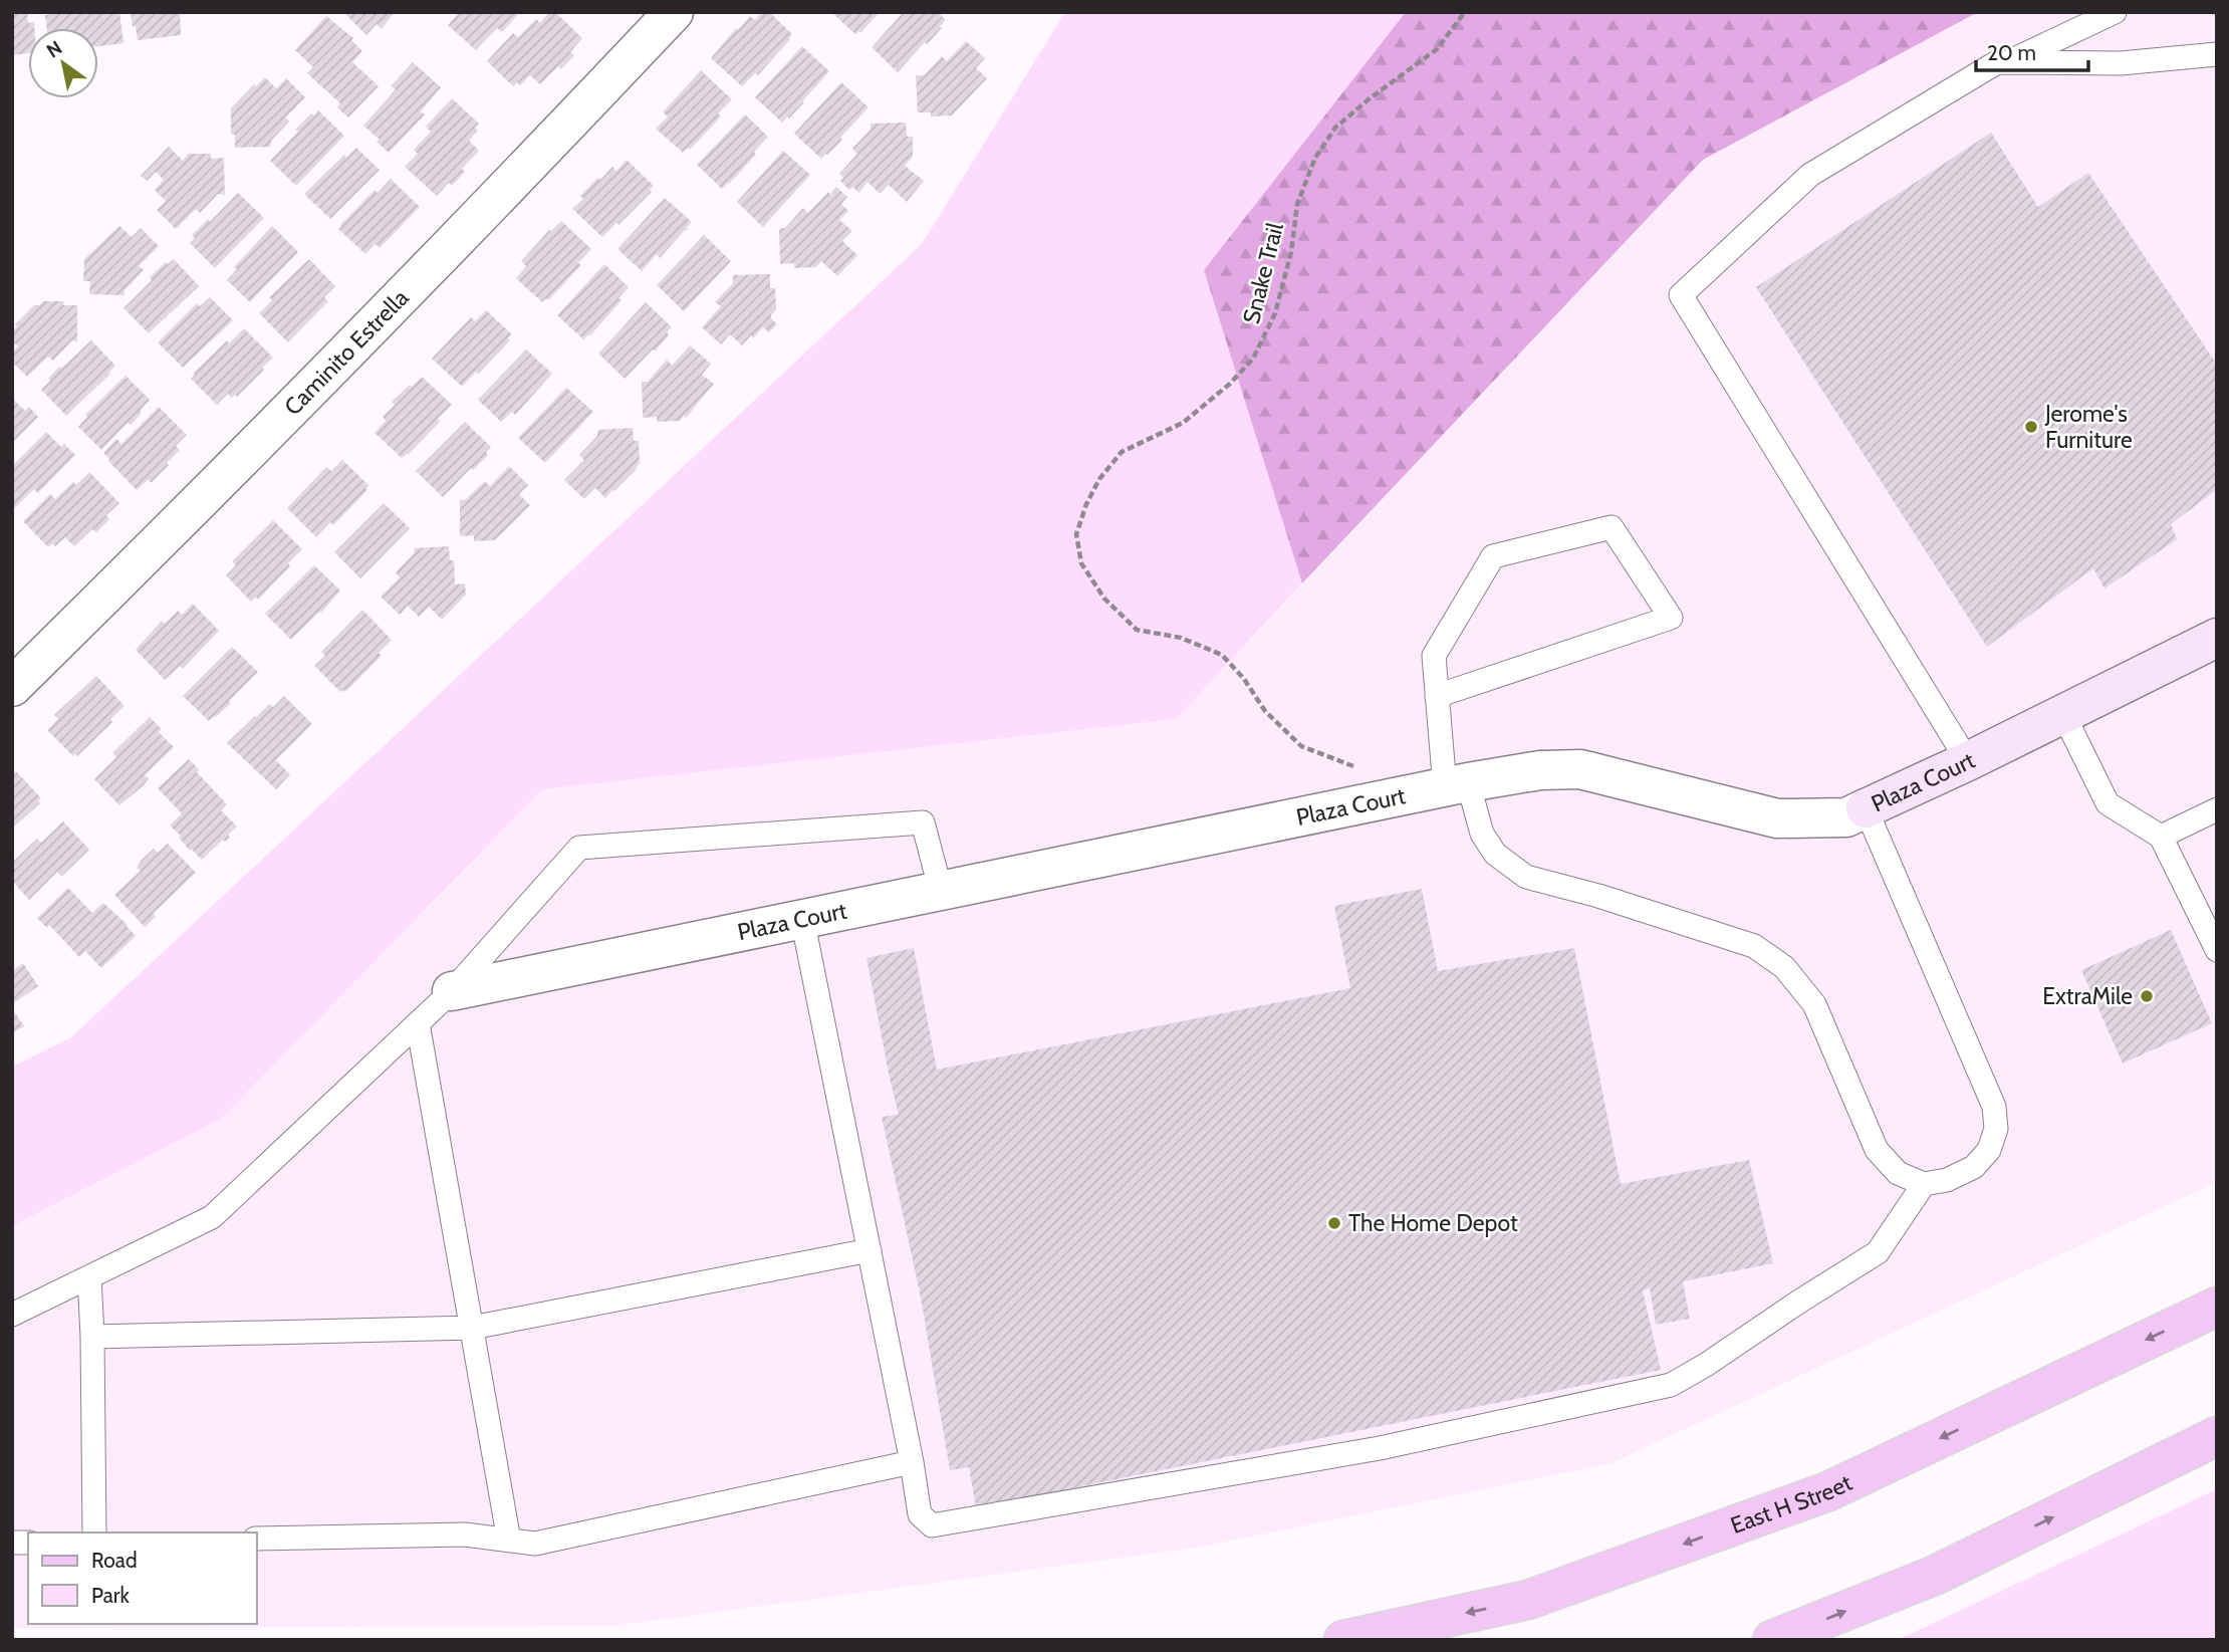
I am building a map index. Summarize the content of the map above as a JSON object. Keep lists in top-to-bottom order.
{
  "streets": {
    "main road": ["East H Street"],
    "street": ["Caminito Estrella", "Plaza Court"],
    "path": ["Snake Trail"]
  },
  "places": ["Jerome's Furniture", "ExtraMile", "The Home Depot"],
  "legend": ["Road", "Park"],
  "scale_bar": "20 m",
  "north": "top left"
}
